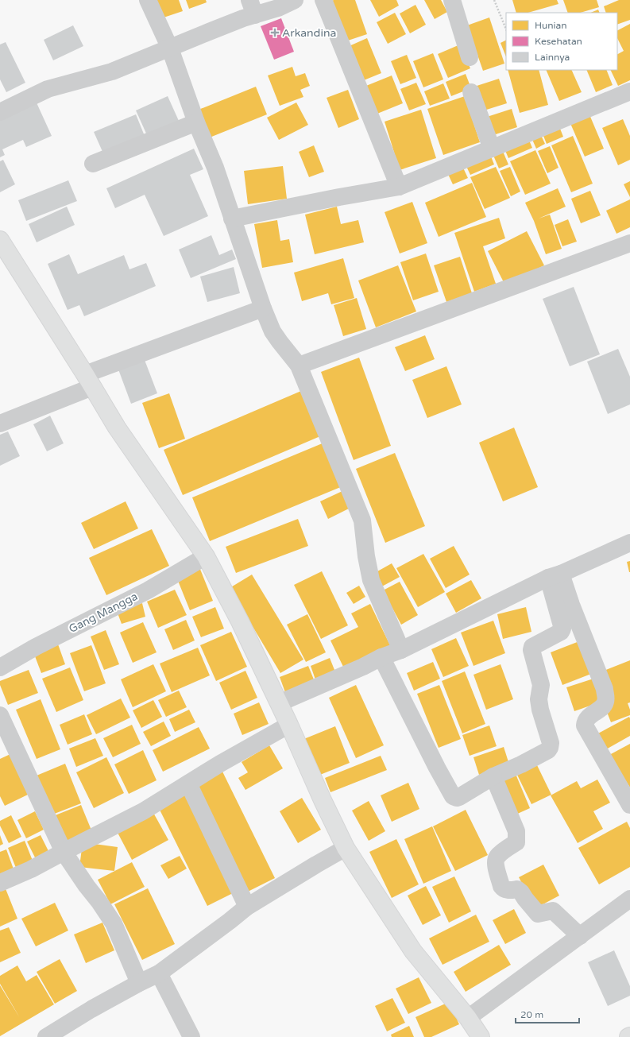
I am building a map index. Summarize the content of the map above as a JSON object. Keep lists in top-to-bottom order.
{
  "streets": {
    "street": ["Gang Mangga"]
  },
  "places": {
    "health": ["Arkandina"]
  },
  "legend": ["Hunian", "Kesehatan", "Lainnya"],
  "scale_bar": "20 m"
}
